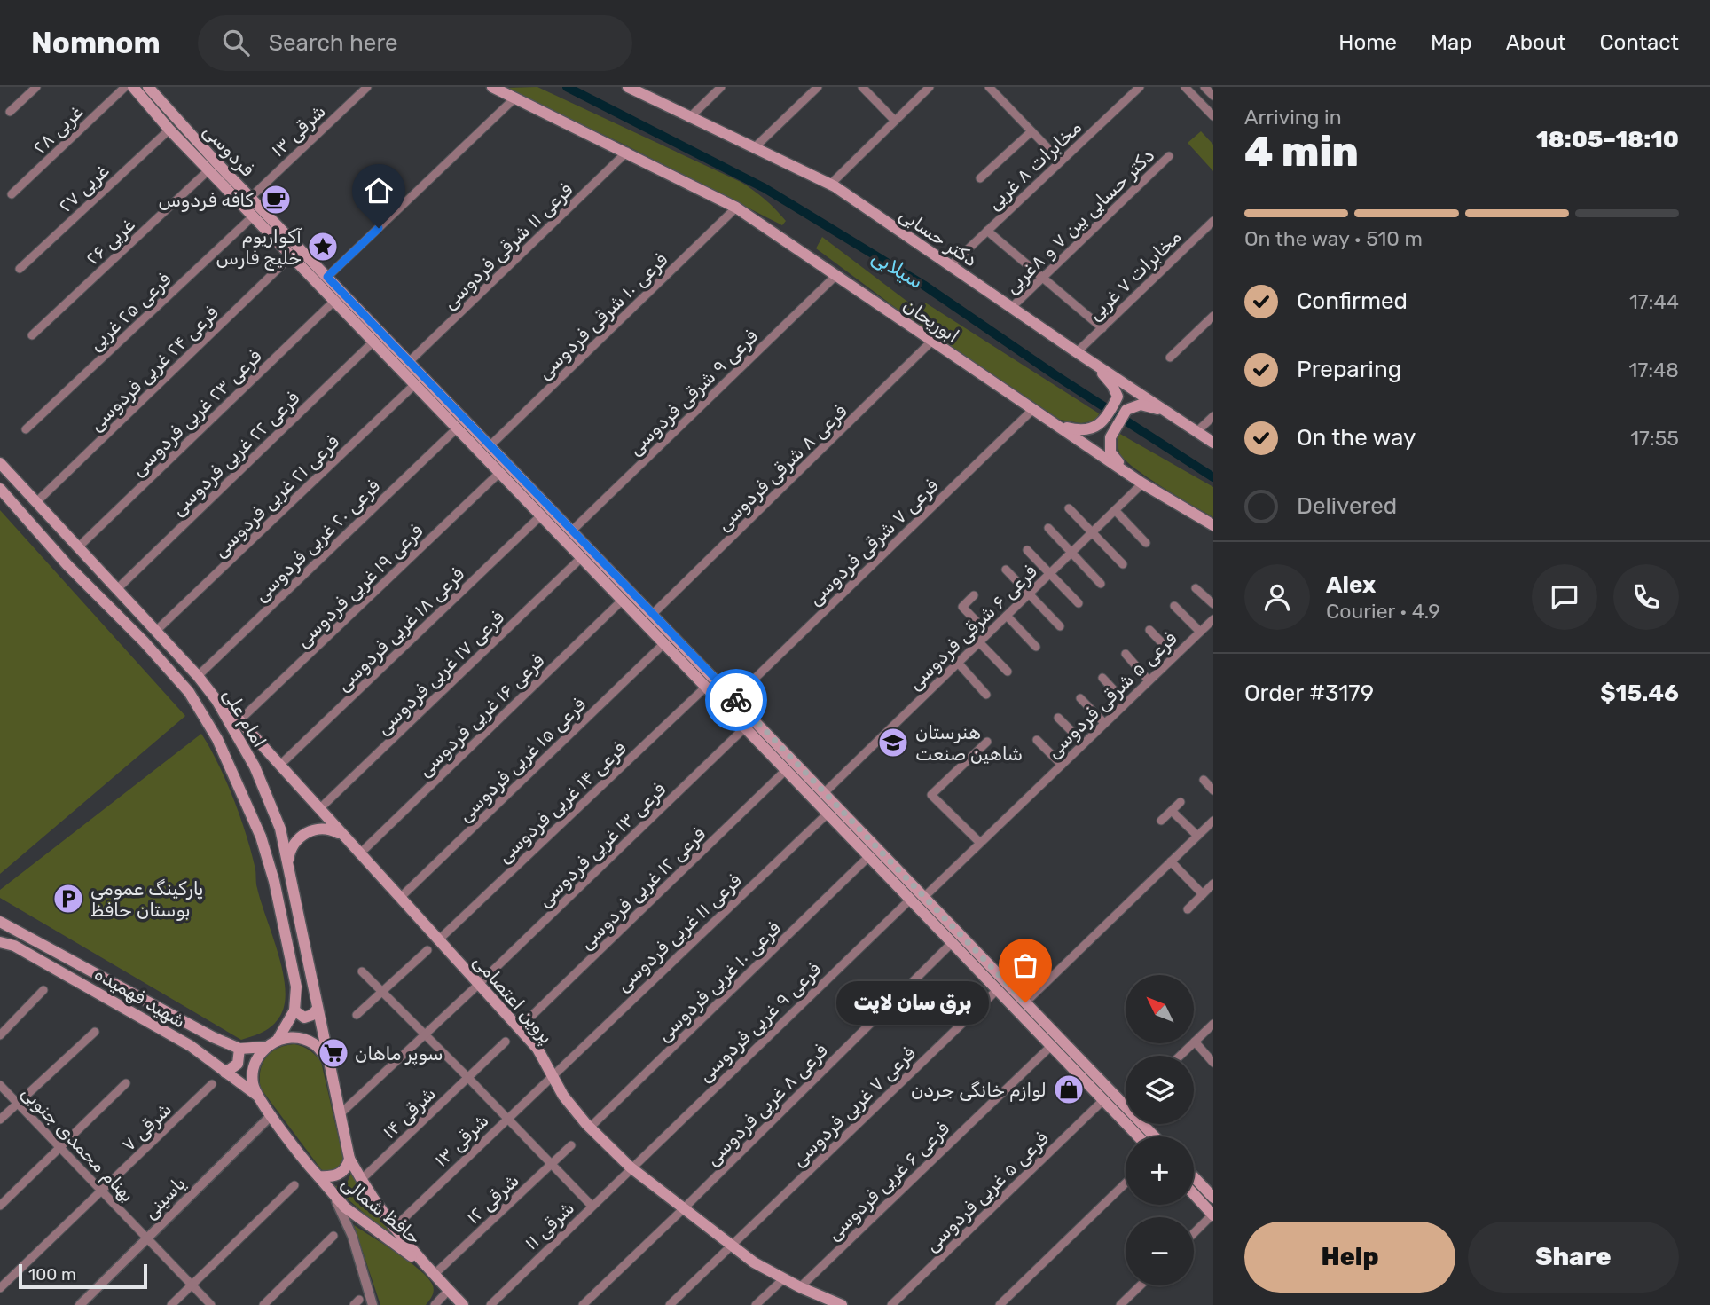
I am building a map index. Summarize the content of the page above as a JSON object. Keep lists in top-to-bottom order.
{
  "streets": {
    "main road": [
      "فردوسی",
      "دکتر حسابی",
      "ابوریحان",
      "امام علی",
      "شهید فهمیده",
      "پروین اعتصامی",
      "حافظ شمالی"
    ],
    "street": [
      "۲۸ غربی",
      "۱۳ شرقی",
      "مخابرات ۸ غربی",
      "۲۷ غربی",
      "دکتر حسابی بین ۷ و ۸غربی",
      "۲۶ غربی",
      "فرعی ۱۱ شرقی فردوسی",
      "مخابرات ۷ غربی",
      "فرعی ۲۵ غربی",
      "فرعی ۱۰ شرقی فردوسی",
      "فرعی ۲۴ غربی فردوسی",
      "فرعی ۹ شرقی فردوسی",
      "فرعی ۲۳ غربی فردوسی",
      "فرعی ۲۲ غربی فردوسی",
      "فرعی ۸ شرقی فردوسی",
      "فرعی ۲۱ غربی فردوسی",
      "فرعی ۲۰ غربی فردوسی",
      "فرعی ۷ شرقی فردوسی",
      "فرعی ۱۹ غربی فردوسی",
      "فرعی ۶ شرقی فردوسی",
      "فرعی ۱۸ غربی فردوسی",
      "فرعی ۱۷ غربی فردوسی",
      "فرعی ۵ شرقی فردوسی",
      "فرعی ۱۶ غربی فردوسی",
      "فرعی ۱۵ غربی فردوسی",
      "فرعی ۱۴ غربی فردوسی",
      "فرعی ۱۳ غربی فردوسی",
      "فرعی ۱۲ غربی فردوسی",
      "فرعی ۱۱ غربی فردوسی",
      "فرعی ۱۰ غربی فردوسی",
      "فرعی ۹ غربی فردوسی",
      "فرعی ۸ غربی فردوسی",
      "فرعی ۷ غربی فردوسی",
      "۱۴ شرقی",
      "۷ شرقی",
      "بهنام محمدی جنوبی",
      "فرعی ۶ غربی فردوسی",
      "فرعی ۵ غربی فردوسی",
      "یاسینی",
      "۱۲ شرقی",
      "۱۱ شرقی"
    ]
  },
  "crossings": [
    ["۱۳ شرقی", "فردوسی"],
    ["۱۳ شرقی", "فرعی ۱۱ غربی فردوسی"],
    ["۱۳ شرقی", "پروین اعتصامی"],
    ["۱۳ شرقی", "حافظ شمالی"],
    ["فردوسی", "۲۷ غربی"],
    ["فردوسی", "۲۶ غربی"],
    ["فردوسی", "فرعی ۱۱ شرقی فردوسی"],
    ["فردوسی", "فرعی ۲۵ غربی"],
    ["فردوسی", "فرعی ۱۰ شرقی فردوسی"],
    ["فردوسی", "فرعی ۲۴ غربی فردوسی"],
    ["فردوسی", "فرعی ۹ شرقی فردوسی"],
    ["فردوسی", "فرعی ۲۳ غربی فردوسی"],
    ["فردوسی", "فرعی ۲۲ غربی فردوسی"],
    ["فردوسی", "فرعی ۸ شرقی فردوسی"],
    ["فردوسی", "فرعی ۲۱ غربی فردوسی"],
    ["فردوسی", "فرعی ۲۰ غربی فردوسی"],
    ["فردوسی", "فرعی ۷ شرقی فردوسی"],
    ["فردوسی", "فرعی ۱۹ غربی فردوسی"],
    ["فردوسی", "فرعی ۶ شرقی فردوسی"],
    ["فردوسی", "فرعی ۱۸ غربی فردوسی"],
    ["فردوسی", "فرعی ۱۷ غربی فردوسی"],
    ["فردوسی", "فرعی ۵ شرقی فردوسی"],
    ["فردوسی", "فرعی ۱۶ غربی فردوسی"],
    ["فردوسی", "فرعی ۱۵ غربی فردوسی"],
    ["فردوسی", "فرعی ۱۴ غربی فردوسی"],
    ["فردوسی", "فرعی ۱۳ غربی فردوسی"],
    ["فردوسی", "فرعی ۱۲ غربی فردوسی"],
    ["فردوسی", "فرعی ۱۱ غربی فردوسی"],
    ["فردوسی", "فرعی ۱۰ غربی فردوسی"],
    ["فردوسی", "فرعی ۹ غربی فردوسی"],
    ["فردوسی", "فرعی ۸ غربی فردوسی"],
    ["فردوسی", "فرعی ۷ غربی فردوسی"],
    ["فردوسی", "فرعی ۶ غربی فردوسی"],
    ["فردوسی", "فرعی ۵ غربی فردوسی"],
    ["مخابرات ۸ غربی", "دکتر حسابی"],
    ["دکتر حسابی بین ۷ و ۸غربی", "دکتر حسابی"],
    ["دکتر حسابی", "مخابرات ۷ غربی"],
    ["فرعی ۱۱ شرقی فردوسی", "ابوریحان"],
    ["فرعی ۱۰ شرقی فردوسی", "ابوریحان"],
    ["ابوریحان", "فرعی ۹ شرقی فردوسی"],
    ["ابوریحان", "فرعی ۸ شرقی فردوسی"],
    ["ابوریحان", "فرعی ۷ شرقی فردوسی"],
    ["ابوریحان", "فرعی ۶ شرقی فردوسی"],
    ["فرعی ۲۴ غربی فردوسی", "امام علی"],
    ["فرعی ۲۳ غربی فردوسی", "امام علی"],
    ["فرعی ۲۲ غربی فردوسی", "امام علی"],
    ["فرعی ۲۱ غربی فردوسی", "امام علی"],
    ["فرعی ۲۰ غربی فردوسی", "امام علی"],
    ["فرعی ۱۹ غربی فردوسی", "پروین اعتصامی"],
    ["فرعی ۱۸ غربی فردوسی", "پروین اعتصامی"],
    ["فرعی ۱۷ غربی فردوسی", "پروین اعتصامی"],
    ["فرعی ۱۶ غربی فردوسی", "پروین اعتصامی"],
    ["امام علی", "فرعی ۱۳ غربی فردوسی"],
    ["امام علی", "پروین اعتصامی"],
    ["امام علی", "حافظ شمالی"],
    ["فرعی ۱۵ غربی فردوسی", "پروین اعتصامی"],
    ["فرعی ۱۴ غربی فردوسی", "پروین اعتصامی"],
    ["فرعی ۱۳ غربی فردوسی", "پروین اعتصامی"],
    ["فرعی ۱۳ غربی فردوسی", "حافظ شمالی"],
    ["فرعی ۱۲ غربی فردوسی", "پروین اعتصامی"],
    ["فرعی ۱۱ غربی فردوسی", "پروین اعتصامی"],
    ["فرعی ۱۰ غربی فردوسی", "پروین اعتصامی"],
    ["شهید فهمیده", "حافظ شمالی"],
    ["پروین اعتصامی", "فرعی ۹ غربی فردوسی"],
    ["پروین اعتصامی", "فرعی ۸ غربی فردوسی"],
    ["پروین اعتصامی", "فرعی ۷ غربی فردوسی"],
    ["پروین اعتصامی", "فرعی ۶ غربی فردوسی"],
    ["پروین اعتصامی", "۱۱ شرقی"],
    ["فرعی ۹ غربی فردوسی", "۱۱ شرقی"],
    ["۱۴ شرقی", "حافظ شمالی"],
    ["۷ شرقی", "بهنام محمدی جنوبی"],
    ["بهنام محمدی جنوبی", "یاسینی"],
    ["یاسینی", "حافظ شمالی"],
    ["۱۲ شرقی", "حافظ شمالی"]
  ],
  "water": ["سیلابی"],
  "places": {
    "cafe": ["کافه فردوس"],
    "place": ["آکواریوم خلیج فارس"],
    "school or university": ["هنرستان شاهین صنعت"],
    "parking": ["پارکینگ عمومی بوستان حافظ"],
    "other": ["برق سان لایت"],
    "supermarket": ["سوپر ماهان"],
    "shop": ["لوازم خانگی جردن"]
  },
  "scale_bar": "100 m",
  "north": "top left",
  "page": {
    "header": "Nomnom",
    "search": "Search here",
    "nav": [
      "Home",
      "Map",
      "About",
      "Contact"
    ],
    "heading": ["4 min", "Arriving in", "18:05–18:10"],
    "panel": [
      "Alex",
      "Courier · 4.9",
      "Order #3179",
      "$15.46"
    ],
    "bar": "On the way · 510 m",
    "list": [
      ["Confirmed", "17:44"],
      ["Preparing", "17:48"],
      ["On the way", "17:55"],
      "Delivered"
    ],
    "map_buttons": ["+", "−"],
    "bubble": "برق سان لایت",
    "buttons": ["Help", "Share"],
    "scale": "100 m"
  }
}
